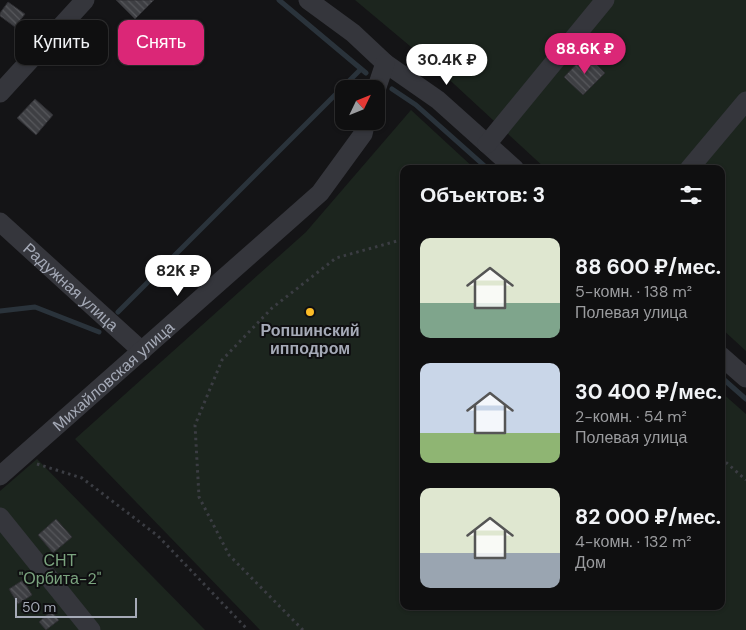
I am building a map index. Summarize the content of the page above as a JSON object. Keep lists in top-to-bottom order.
{
  "streets": {
    "street": ["Радужная улица", "Михайловская улица"]
  },
  "crossings": [
    ["Радужная улица", "Михайловская улица"]
  ],
  "parks": ["СНТ \"Орбита-2\""],
  "places": ["Ропшинский ипподром"],
  "scale_bar": "50 m",
  "north": "top right",
  "page": {
    "chip": ["Купить", "Снять"],
    "price": ["88.6K ₽", "30.4K ₽", "82K ₽"],
    "heading": "Объектов: 3",
    "list": [
      {
        "name": "88 600 ₽/мес.",
        "note": "5-комн. · 138 m² · Полевая улица"
      },
      {
        "name": "30 400 ₽/мес.",
        "note": "2-комн. · 54 m² · Полевая улица"
      },
      {
        "name": "82 000 ₽/мес.",
        "note": "4-комн. · 132 m² · Дом"
      }
    ],
    "scale": "50 m"
  }
}
